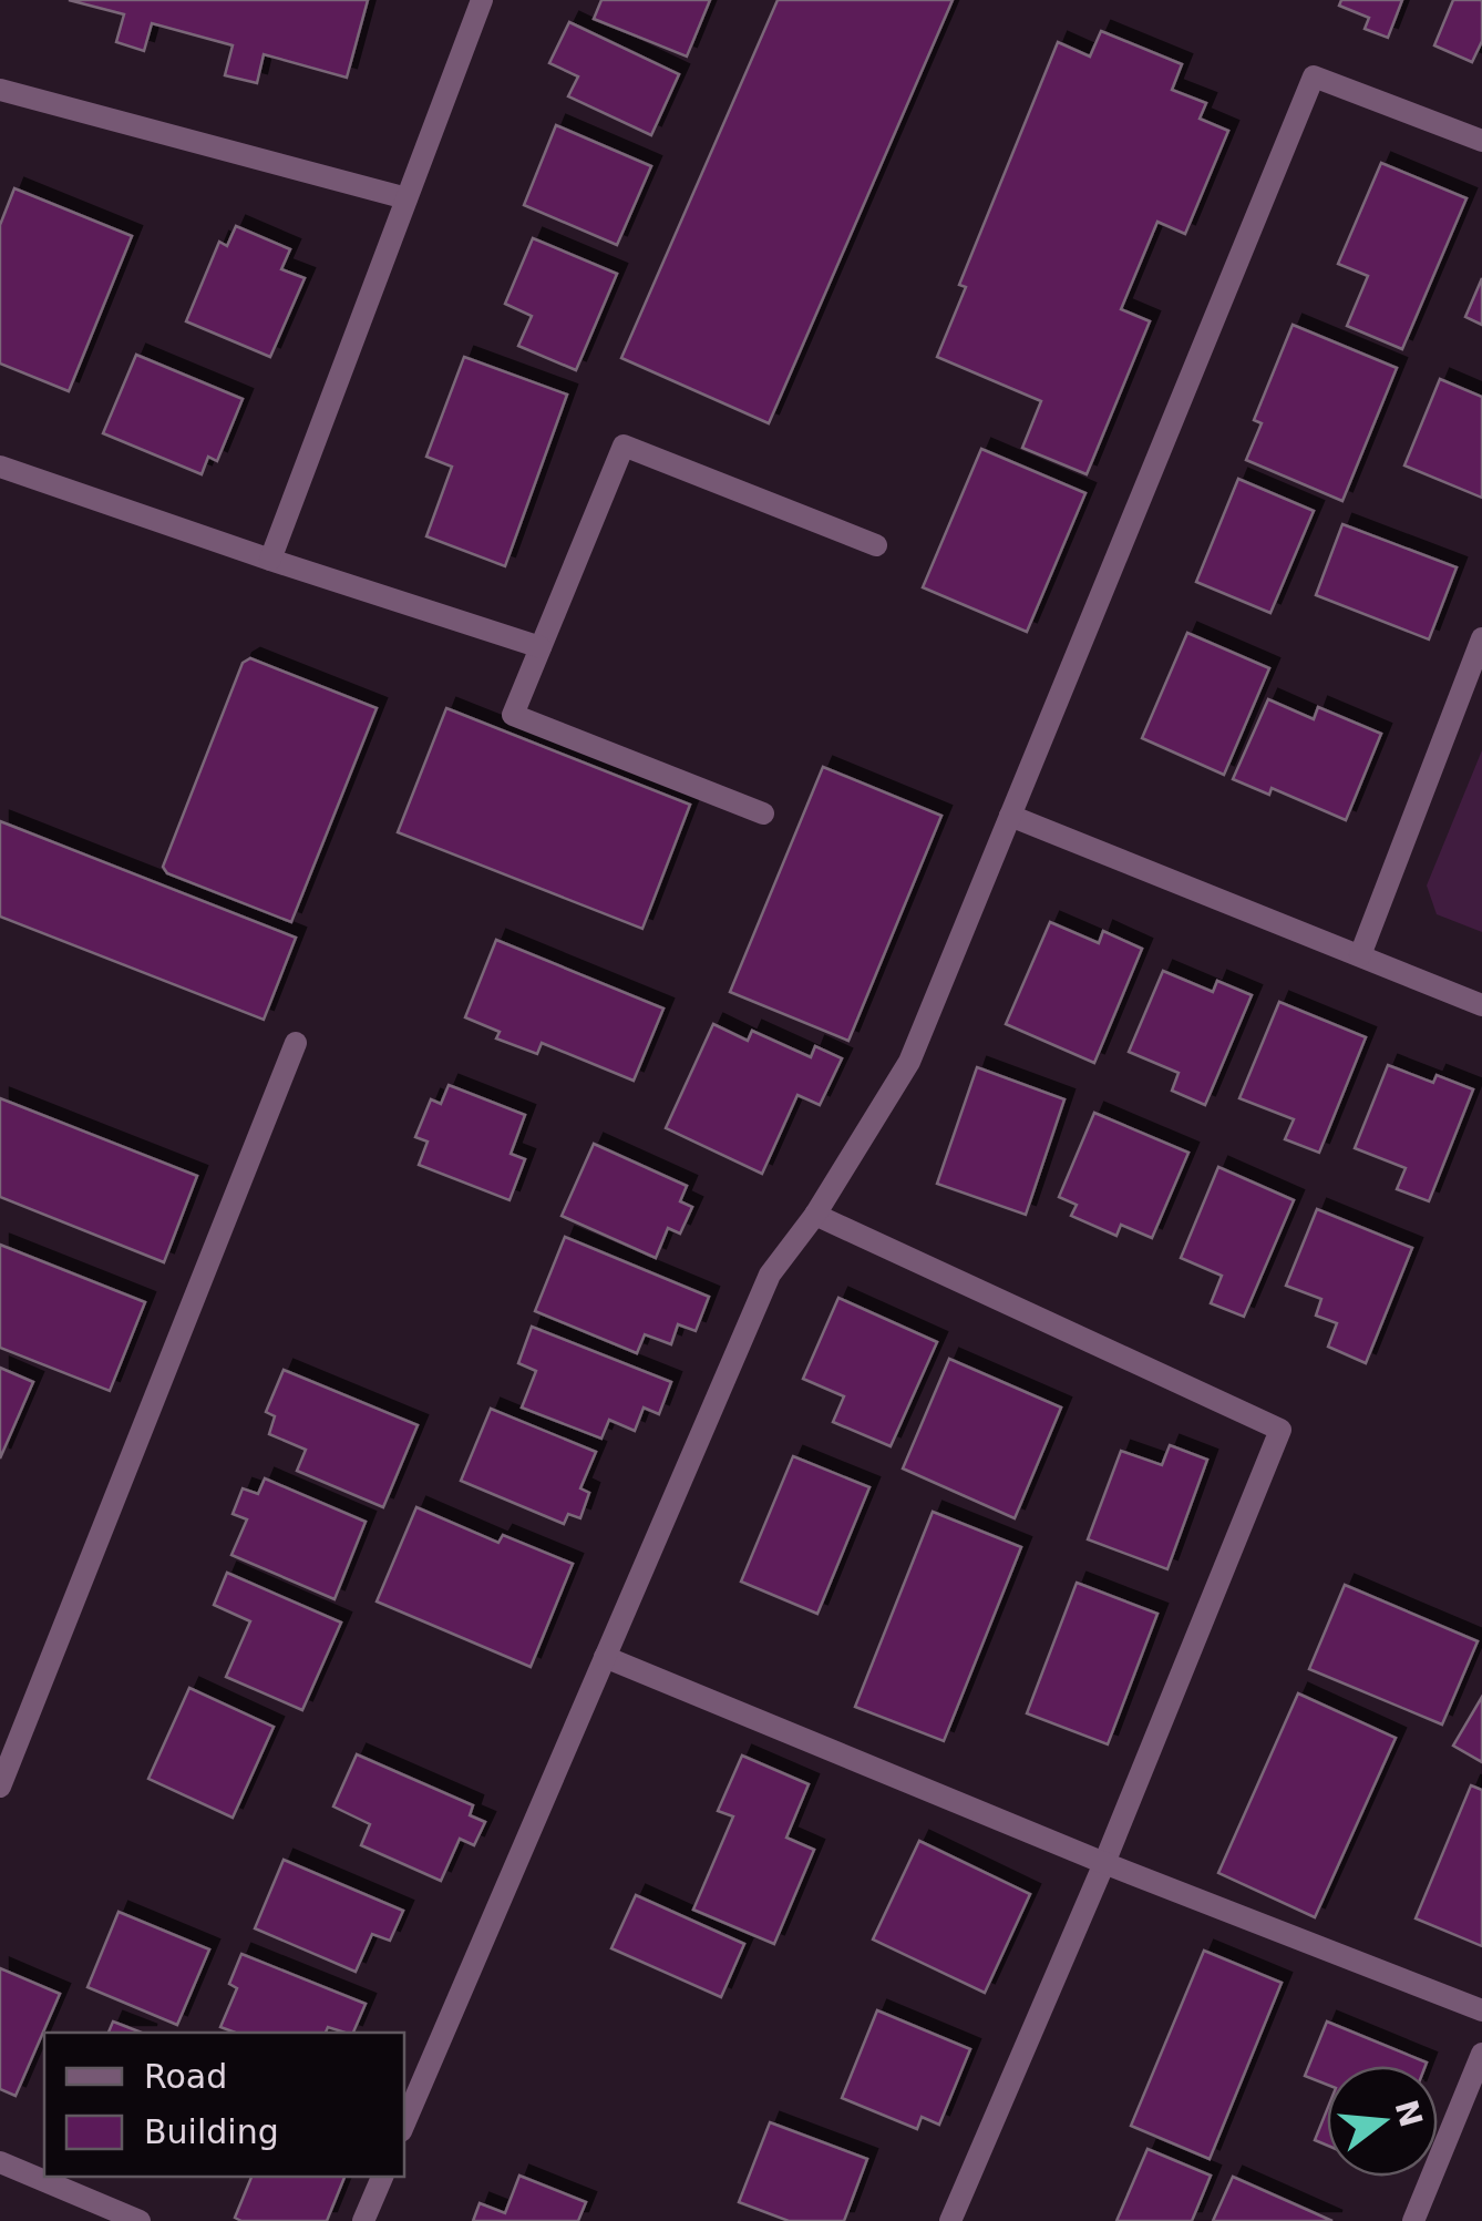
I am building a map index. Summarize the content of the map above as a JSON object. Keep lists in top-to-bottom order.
{
  "legend": ["Road", "Building"],
  "north": "right"
}
